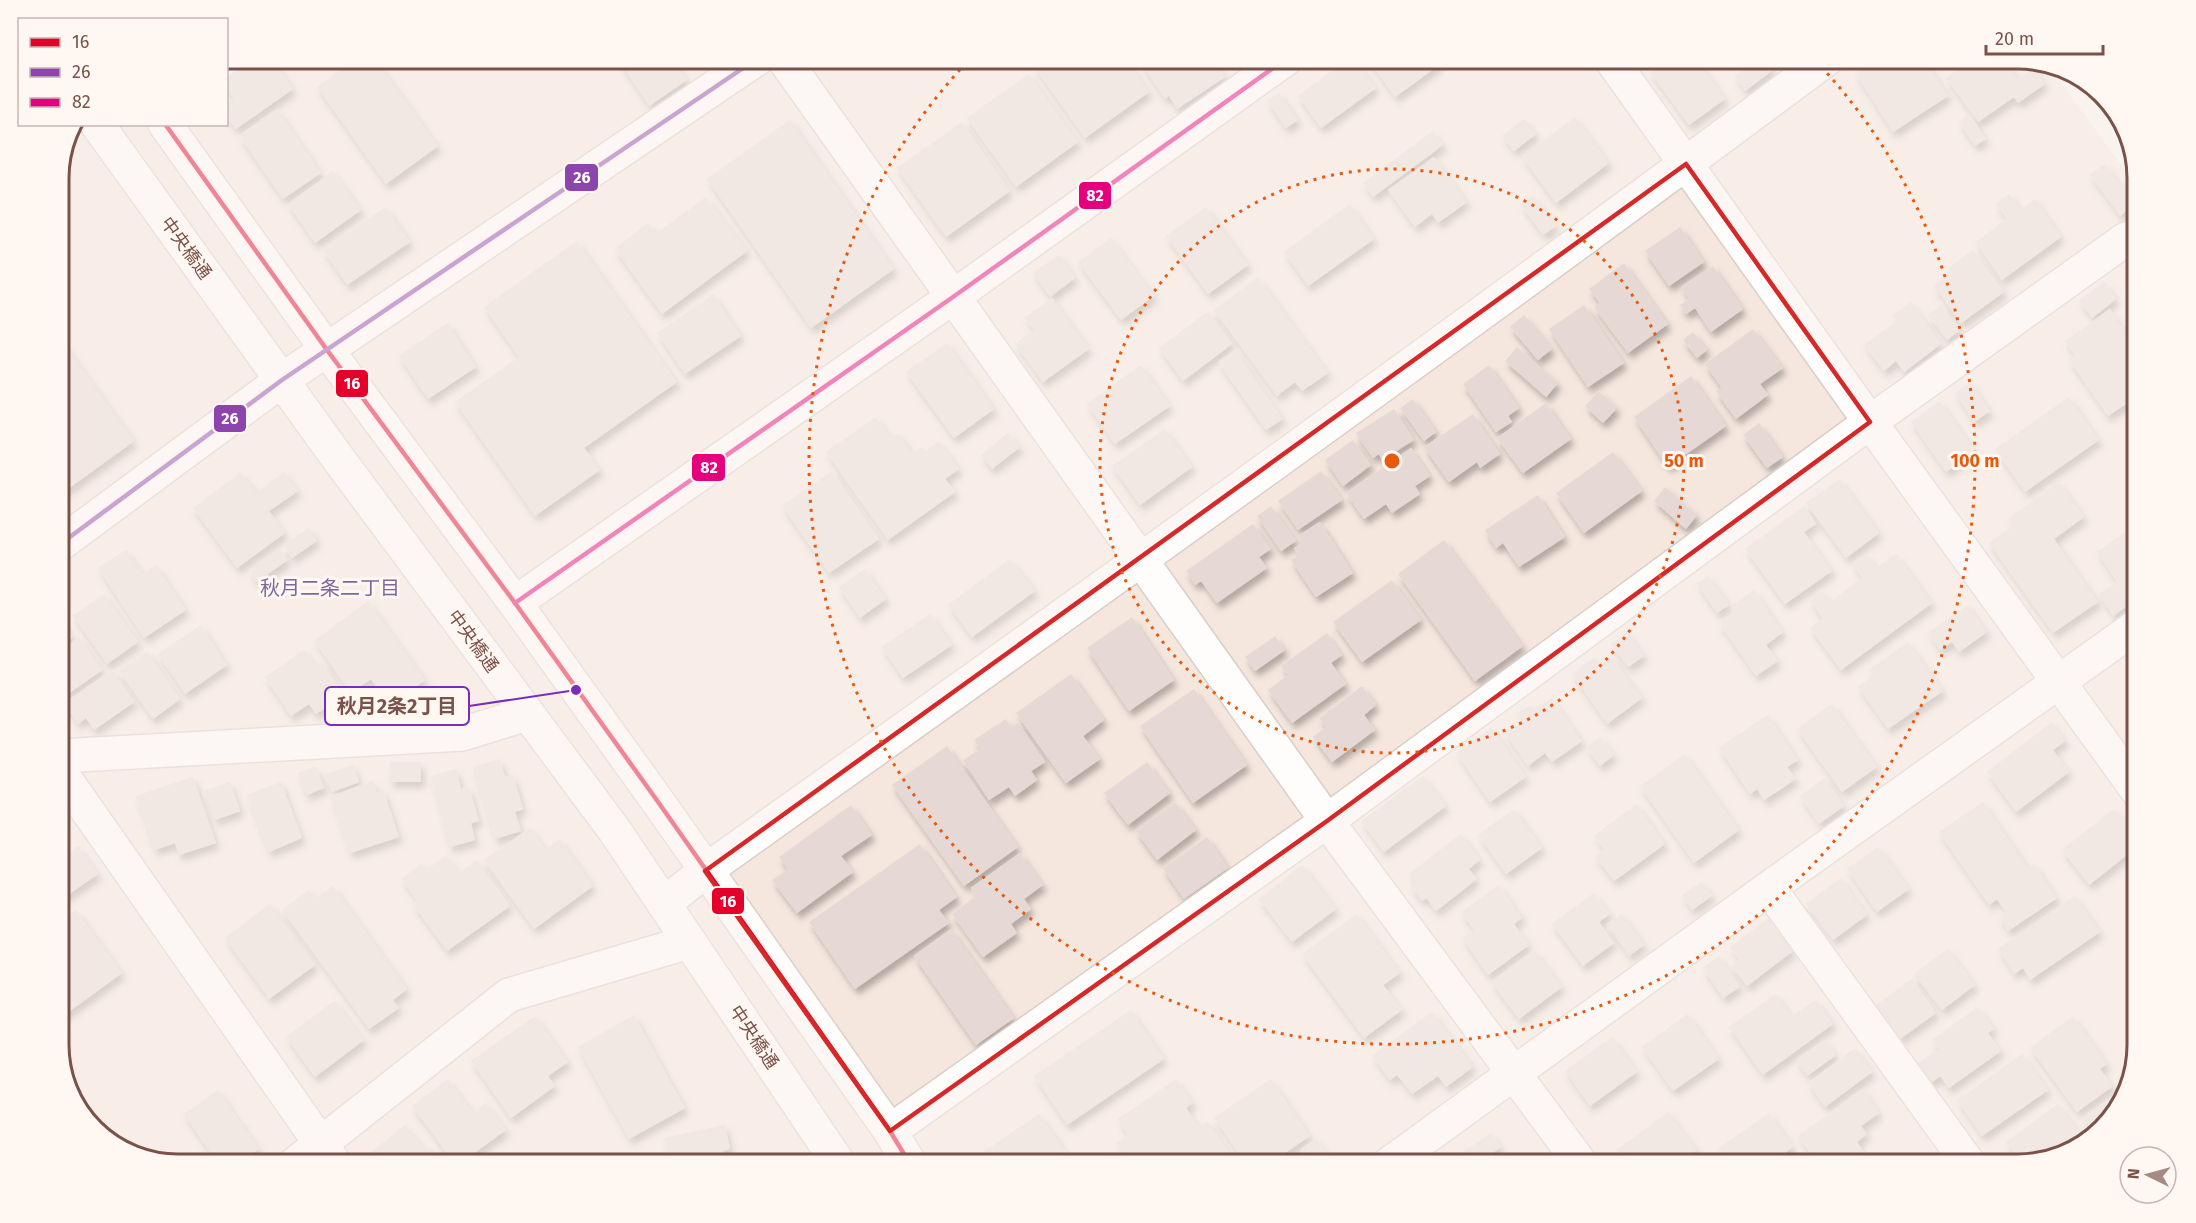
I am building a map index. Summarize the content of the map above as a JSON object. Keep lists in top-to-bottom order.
{
  "streets": {
    "street": ["中央橋通"]
  },
  "districts": ["秋月二条二丁目"],
  "places": ["秋月2条2丁目"],
  "lines": ["transit line 26", "transit line 82", "transit line 16"],
  "legend": ["16", "26", "82"],
  "scale_bar": "20 m",
  "north": "left",
  "rings": ["50 m", "100 m"]
}
